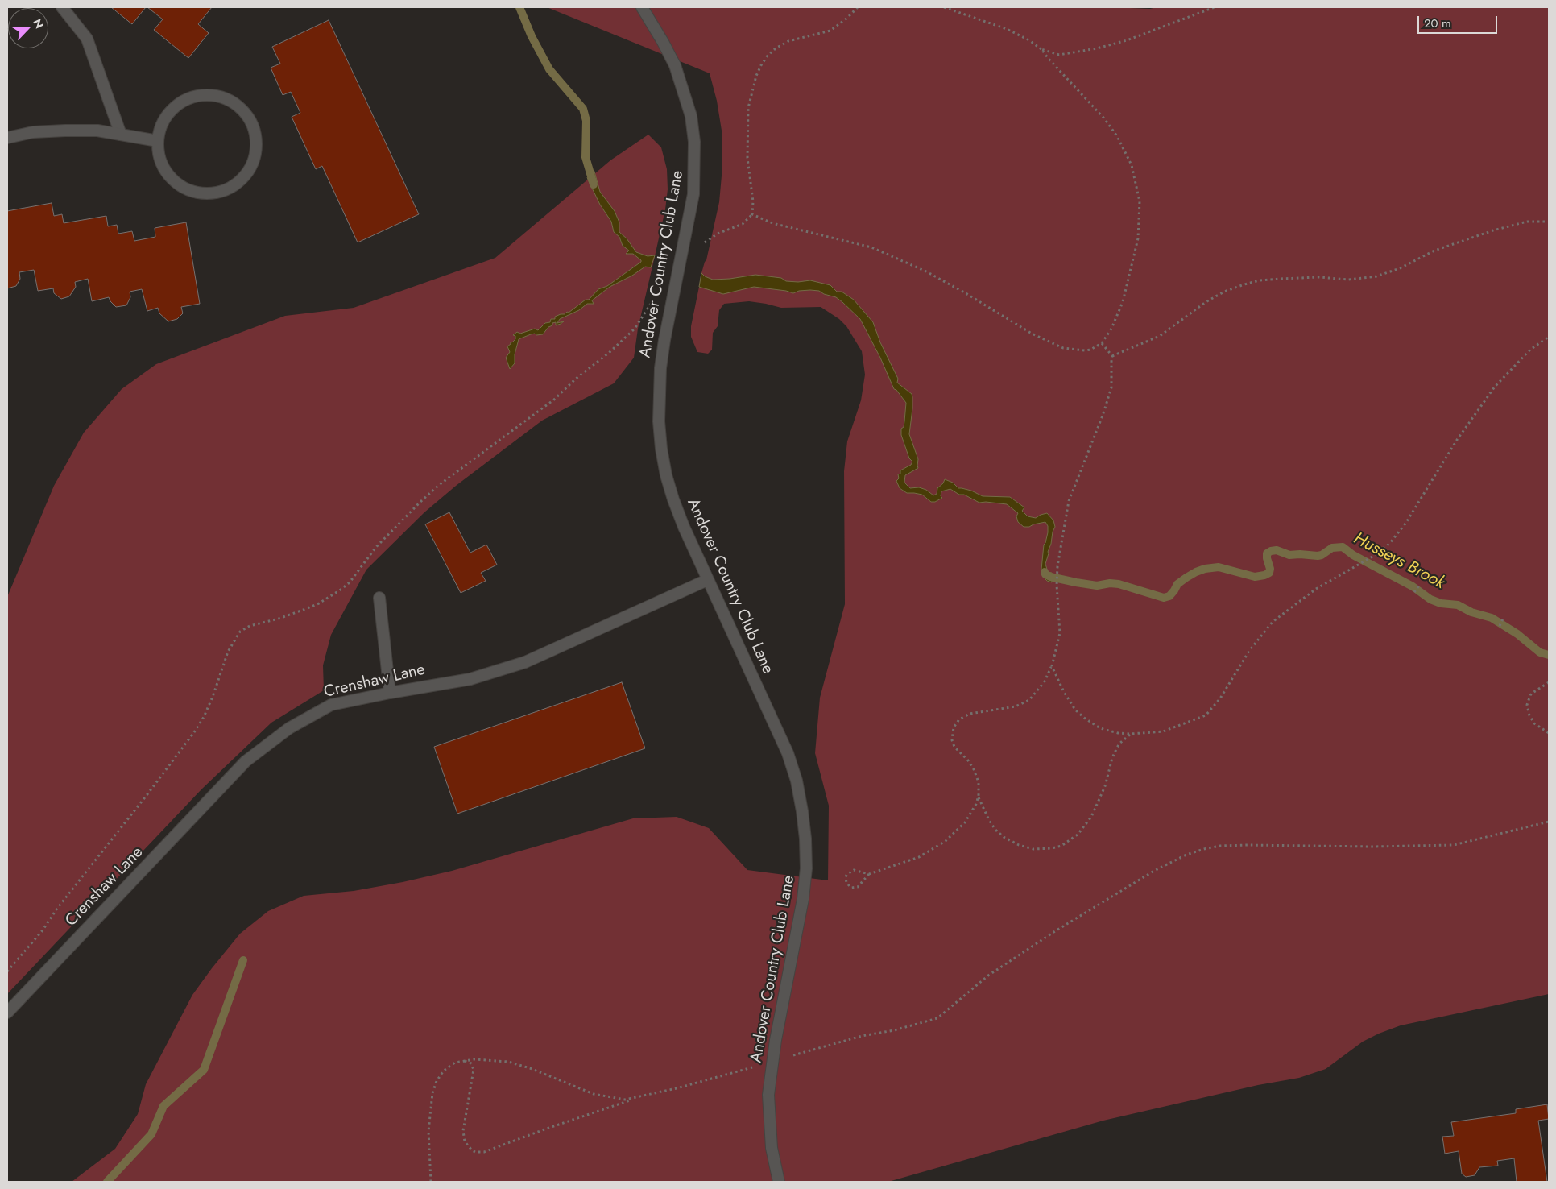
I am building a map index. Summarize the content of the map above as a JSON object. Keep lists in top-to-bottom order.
{
  "streets": {
    "street": ["Andover Country Club Lane", "Crenshaw Lane"]
  },
  "crossings": [
    ["Andover Country Club Lane", "Crenshaw Lane"]
  ],
  "water": ["Husseys Brook"],
  "scale_bar": "20 m",
  "north": "top right"
}
